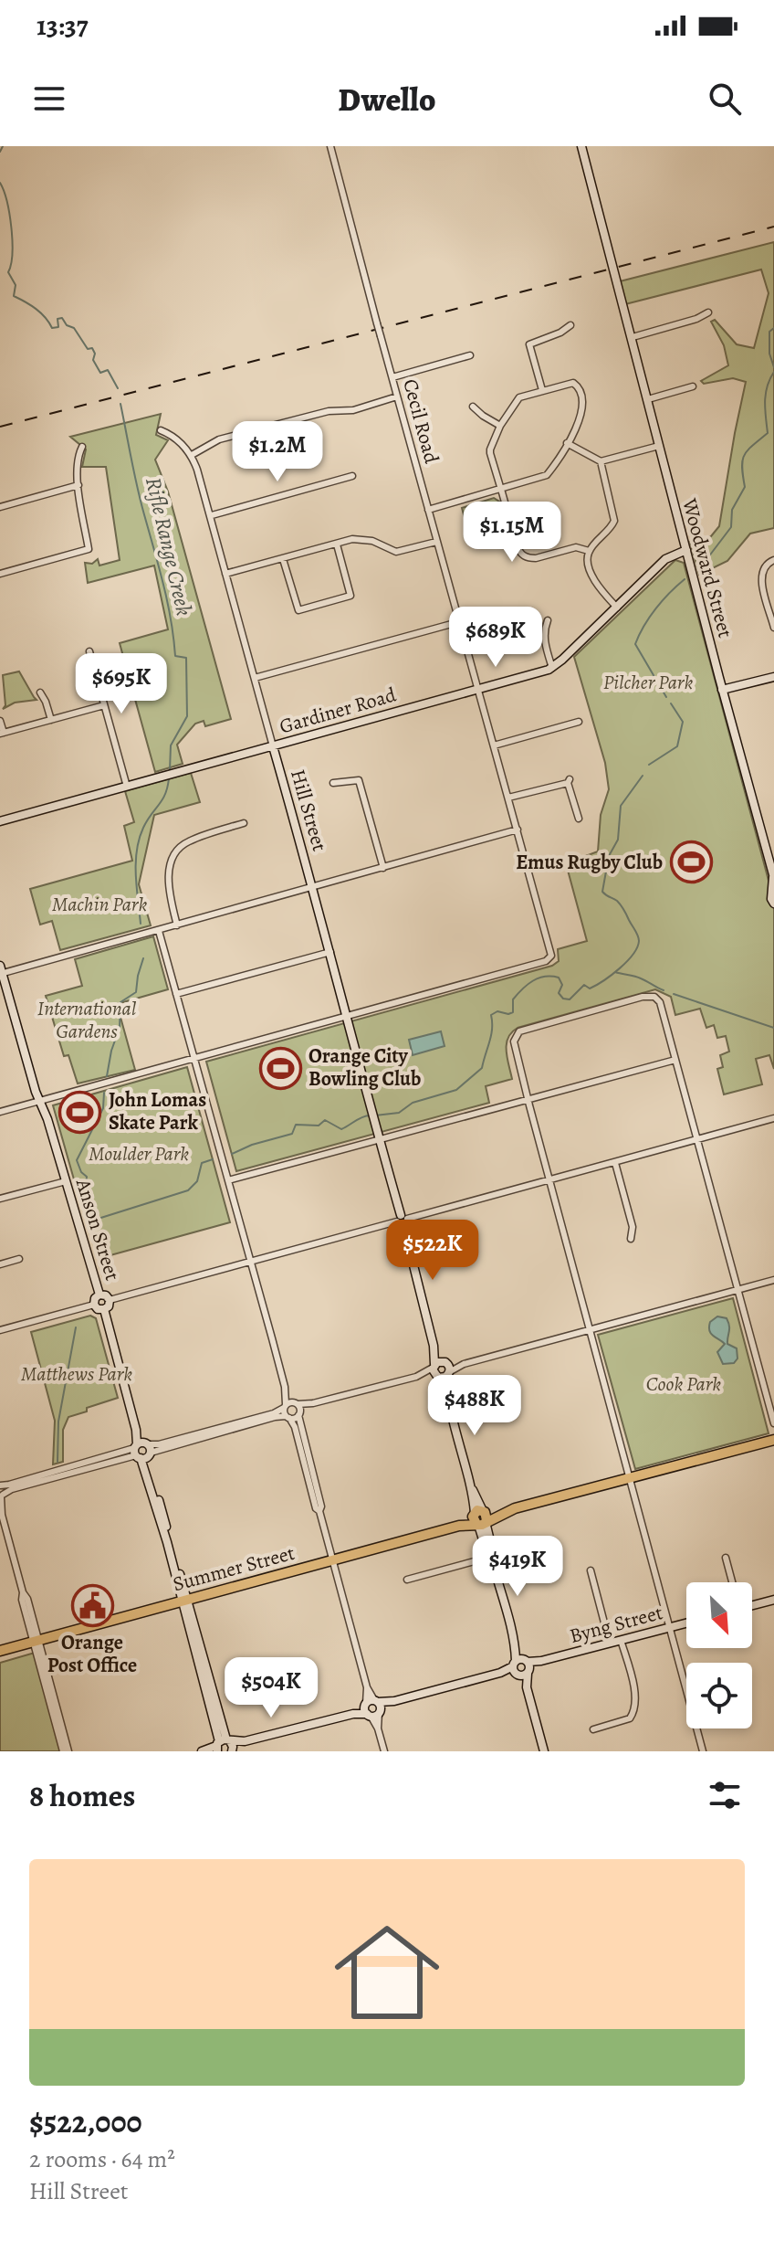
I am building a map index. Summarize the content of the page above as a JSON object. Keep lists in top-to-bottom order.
{
  "streets": {
    "highway": ["Summer Street"],
    "street": [
      "Cecil Road",
      "Woodward Street",
      "Gardiner Road",
      "Hill Street",
      "Anson Street",
      "Byng Street"
    ]
  },
  "crossings": [
    ["Cecil Road", "Gardiner Road"],
    ["Cecil Road", "Hill Street"],
    ["Woodward Street", "Gardiner Road"],
    ["Gardiner Road", "Hill Street"],
    ["Hill Street", "Summer Street"],
    ["Hill Street", "Byng Street"],
    ["Anson Street", "Summer Street"],
    ["Anson Street", "Byng Street"]
  ],
  "water": ["Rifle Range Creek"],
  "parks": [
    "Pilcher Park",
    "Machin Park",
    "International Gardens",
    "Moulder Park",
    "Matthews Park",
    "Cook Park"
  ],
  "places": {
    "sports": ["Emus Rugby Club", "Orange City Bowling Club", "John Lomas Skate Park"],
    "public building": ["Orange Post Office"]
  },
  "north": "bottom right",
  "page": {
    "status": "13:37",
    "header": "Dwello",
    "price": [
      "$1.2M",
      "$1.15M",
      "$689K",
      "$695K",
      "$522K",
      "$488K",
      "$419K",
      "$504K"
    ],
    "heading": "8 homes",
    "list": [
      {
        "name": "$522,000",
        "note": "2 rooms · 64 m² · Hill Street"
      }
    ]
  }
}
